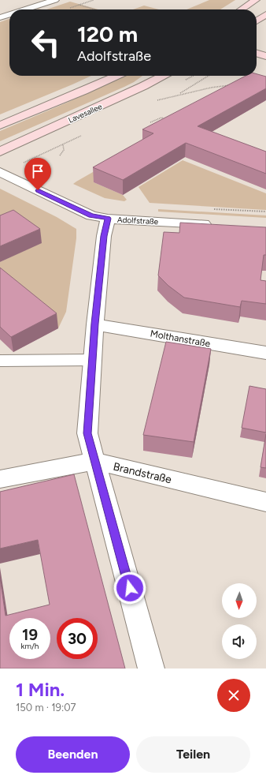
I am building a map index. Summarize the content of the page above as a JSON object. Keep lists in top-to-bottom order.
{
  "streets": {
    "main road": ["Lavesallee"],
    "street": ["Adolfstraße", "Molthanstraße", "Brandstraße"]
  },
  "north": "bottom",
  "page": {
    "turn": ["120 m", "Adolfstraße"],
    "speed": "19 km/h",
    "limit": "30",
    "heading": ["1 Min.", "150 m · 19:07"],
    "buttons": ["Beenden", "Teilen"]
  }
}
